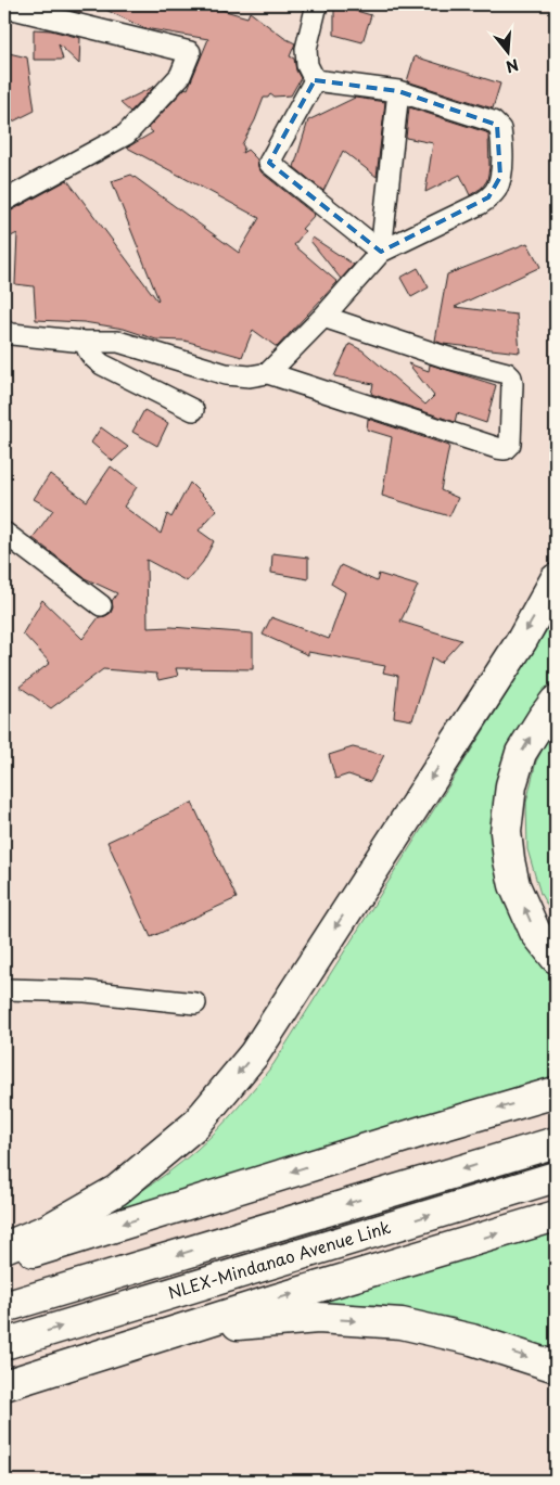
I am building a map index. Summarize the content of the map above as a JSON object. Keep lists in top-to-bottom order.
{
  "streets": {
    "highway": ["NLEX-Mindanao Avenue Link"]
  },
  "north": "bottom"
}
